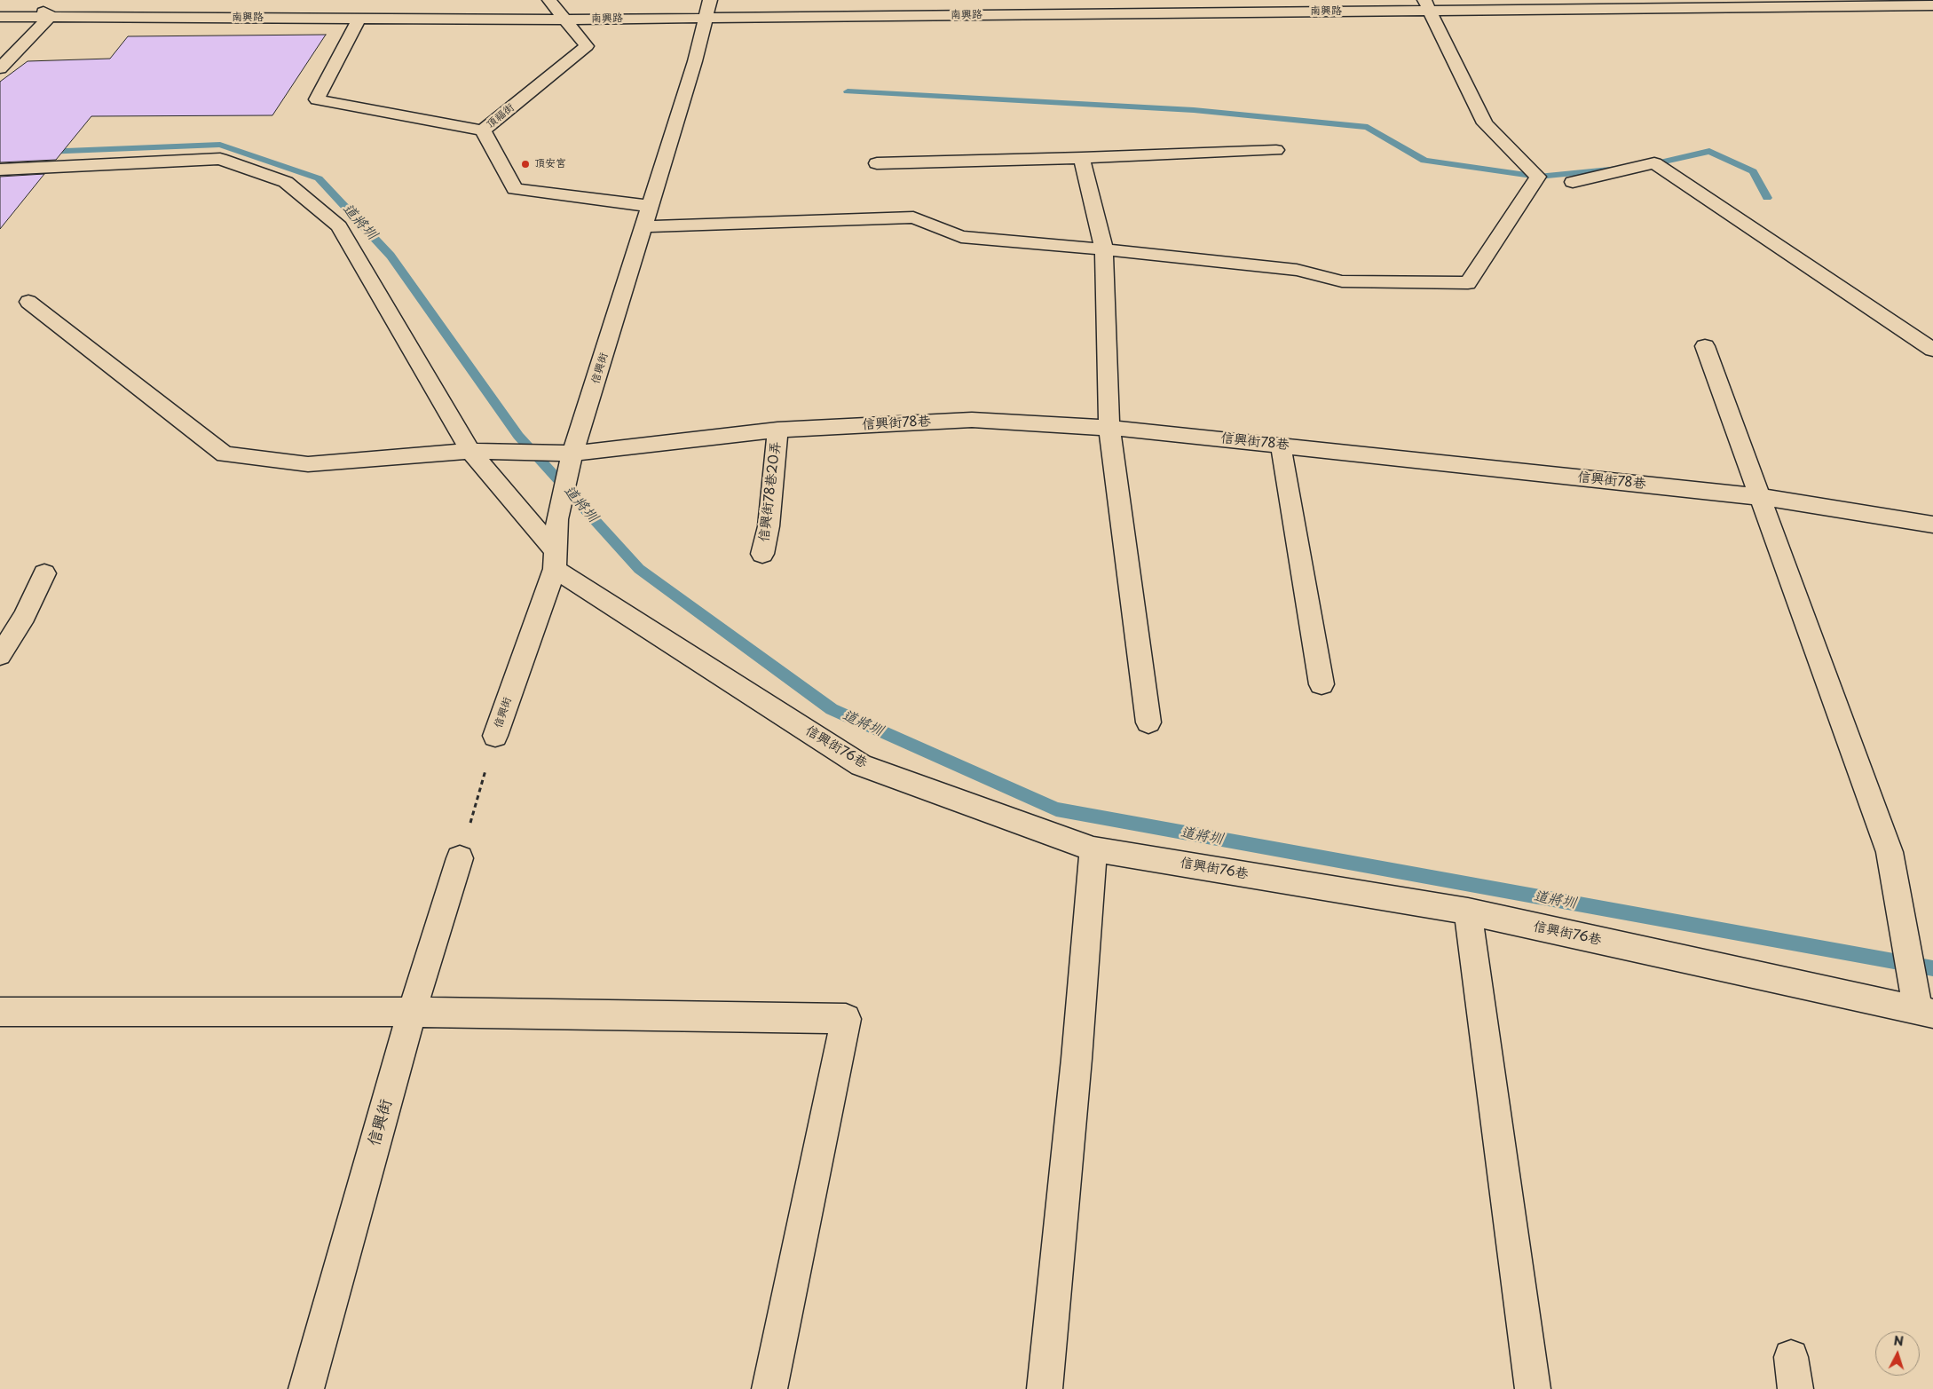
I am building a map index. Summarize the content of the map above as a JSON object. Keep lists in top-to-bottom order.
{
  "streets": {
    "street": [
      "南興路",
      "頂福街",
      "信興街",
      "信興街78巷",
      "信興街78巷20弄",
      "信興街76巷"
    ]
  },
  "crossings": [
    ["南興路", "頂福街"],
    ["南興路", "信興街"],
    ["頂福街", "信興街"],
    ["信興街", "信興街78巷"],
    ["信興街", "信興街76巷"],
    ["信興街78巷", "信興街78巷20弄"],
    ["信興街78巷", "信興街76巷"]
  ],
  "water": ["道將圳"],
  "places": ["頂安宮"],
  "north": "top"
}
